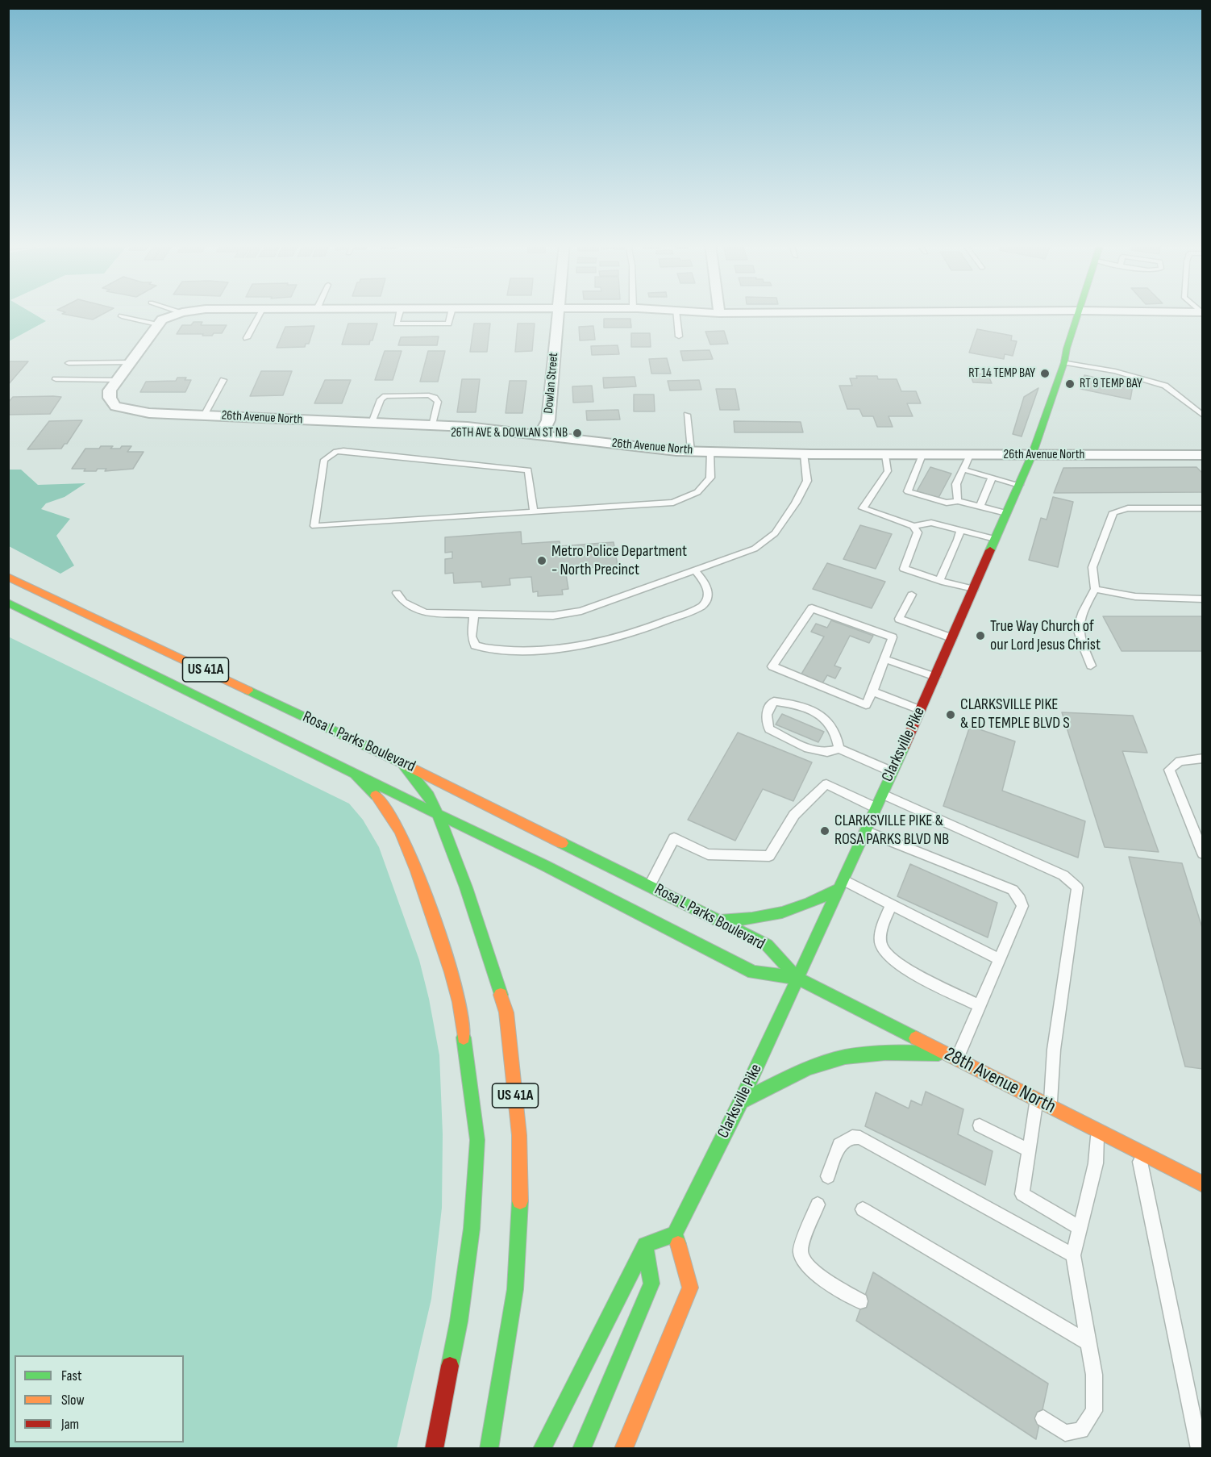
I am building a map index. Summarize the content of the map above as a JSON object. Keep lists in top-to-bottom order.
{
  "streets": {
    "main road": [
      "US 41A",
      "Rosa L Parks Boulevard",
      "Clarksville Pike",
      "28th Avenue North"
    ],
    "street": ["Dowlan Street", "26th Avenue North"]
  },
  "crossings": [
    ["Dowlan Street", "26th Avenue North"],
    ["26th Avenue North", "Clarksville Pike"],
    ["US 41A", "Rosa L Parks Boulevard"],
    ["Rosa L Parks Boulevard", "Clarksville Pike"],
    ["Rosa L Parks Boulevard", "28th Avenue North"],
    ["Clarksville Pike", "28th Avenue North"]
  ],
  "places": [
    "RT 14 TEMP BAY",
    "RT 9 TEMP BAY",
    "26TH AVE & DOWLAN ST NB",
    "Metro Police Department - North Precinct",
    "True Way Church of our Lord Jesus Christ",
    "CLARKSVILLE PIKE & ED TEMPLE BLVD S",
    "CLARKSVILLE PIKE & ROSA PARKS BLVD NB"
  ],
  "legend": ["Fast", "Slow", "Jam"]
}
